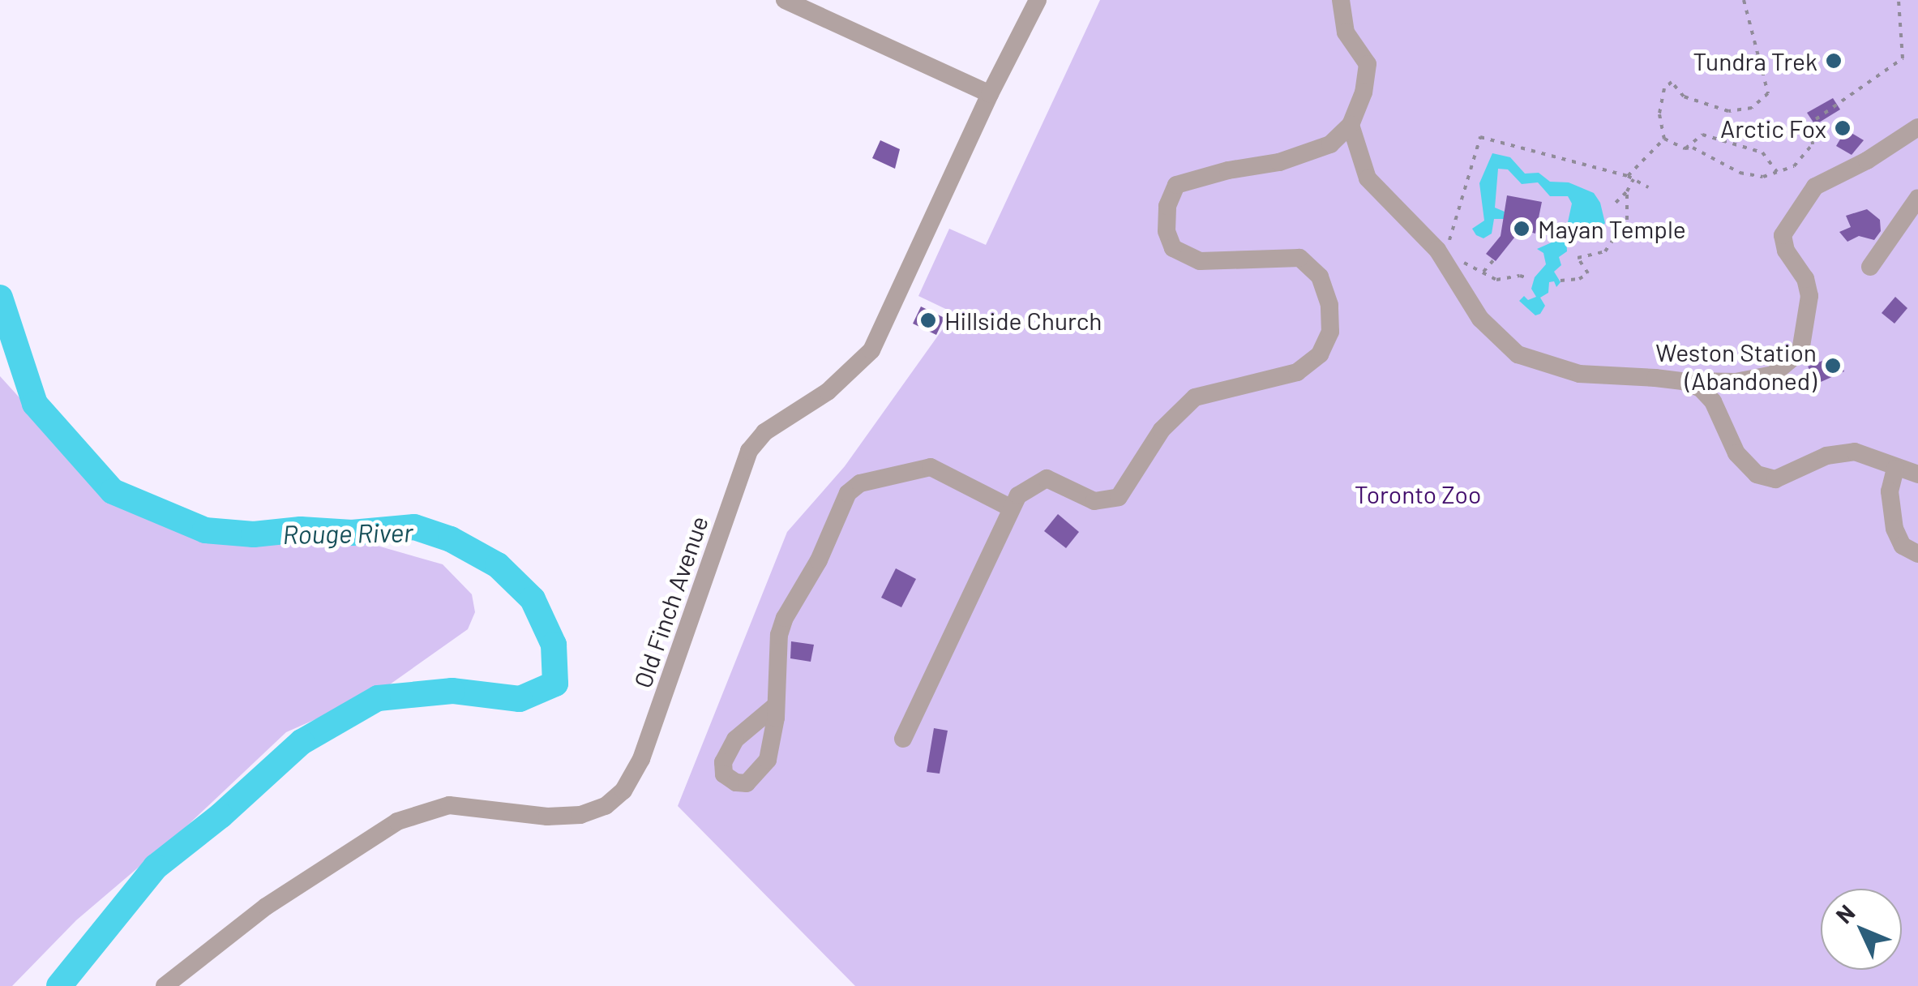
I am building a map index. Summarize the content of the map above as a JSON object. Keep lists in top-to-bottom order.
{
  "streets": {
    "street": ["Old Finch Avenue"]
  },
  "water": ["Rouge River"],
  "parks": ["Toronto Zoo"],
  "places": [
    "Tundra Trek",
    "Arctic Fox",
    "Mayan Temple",
    "Hillside Church",
    "Weston Station (Abandoned)"
  ],
  "north": "top left"
}
